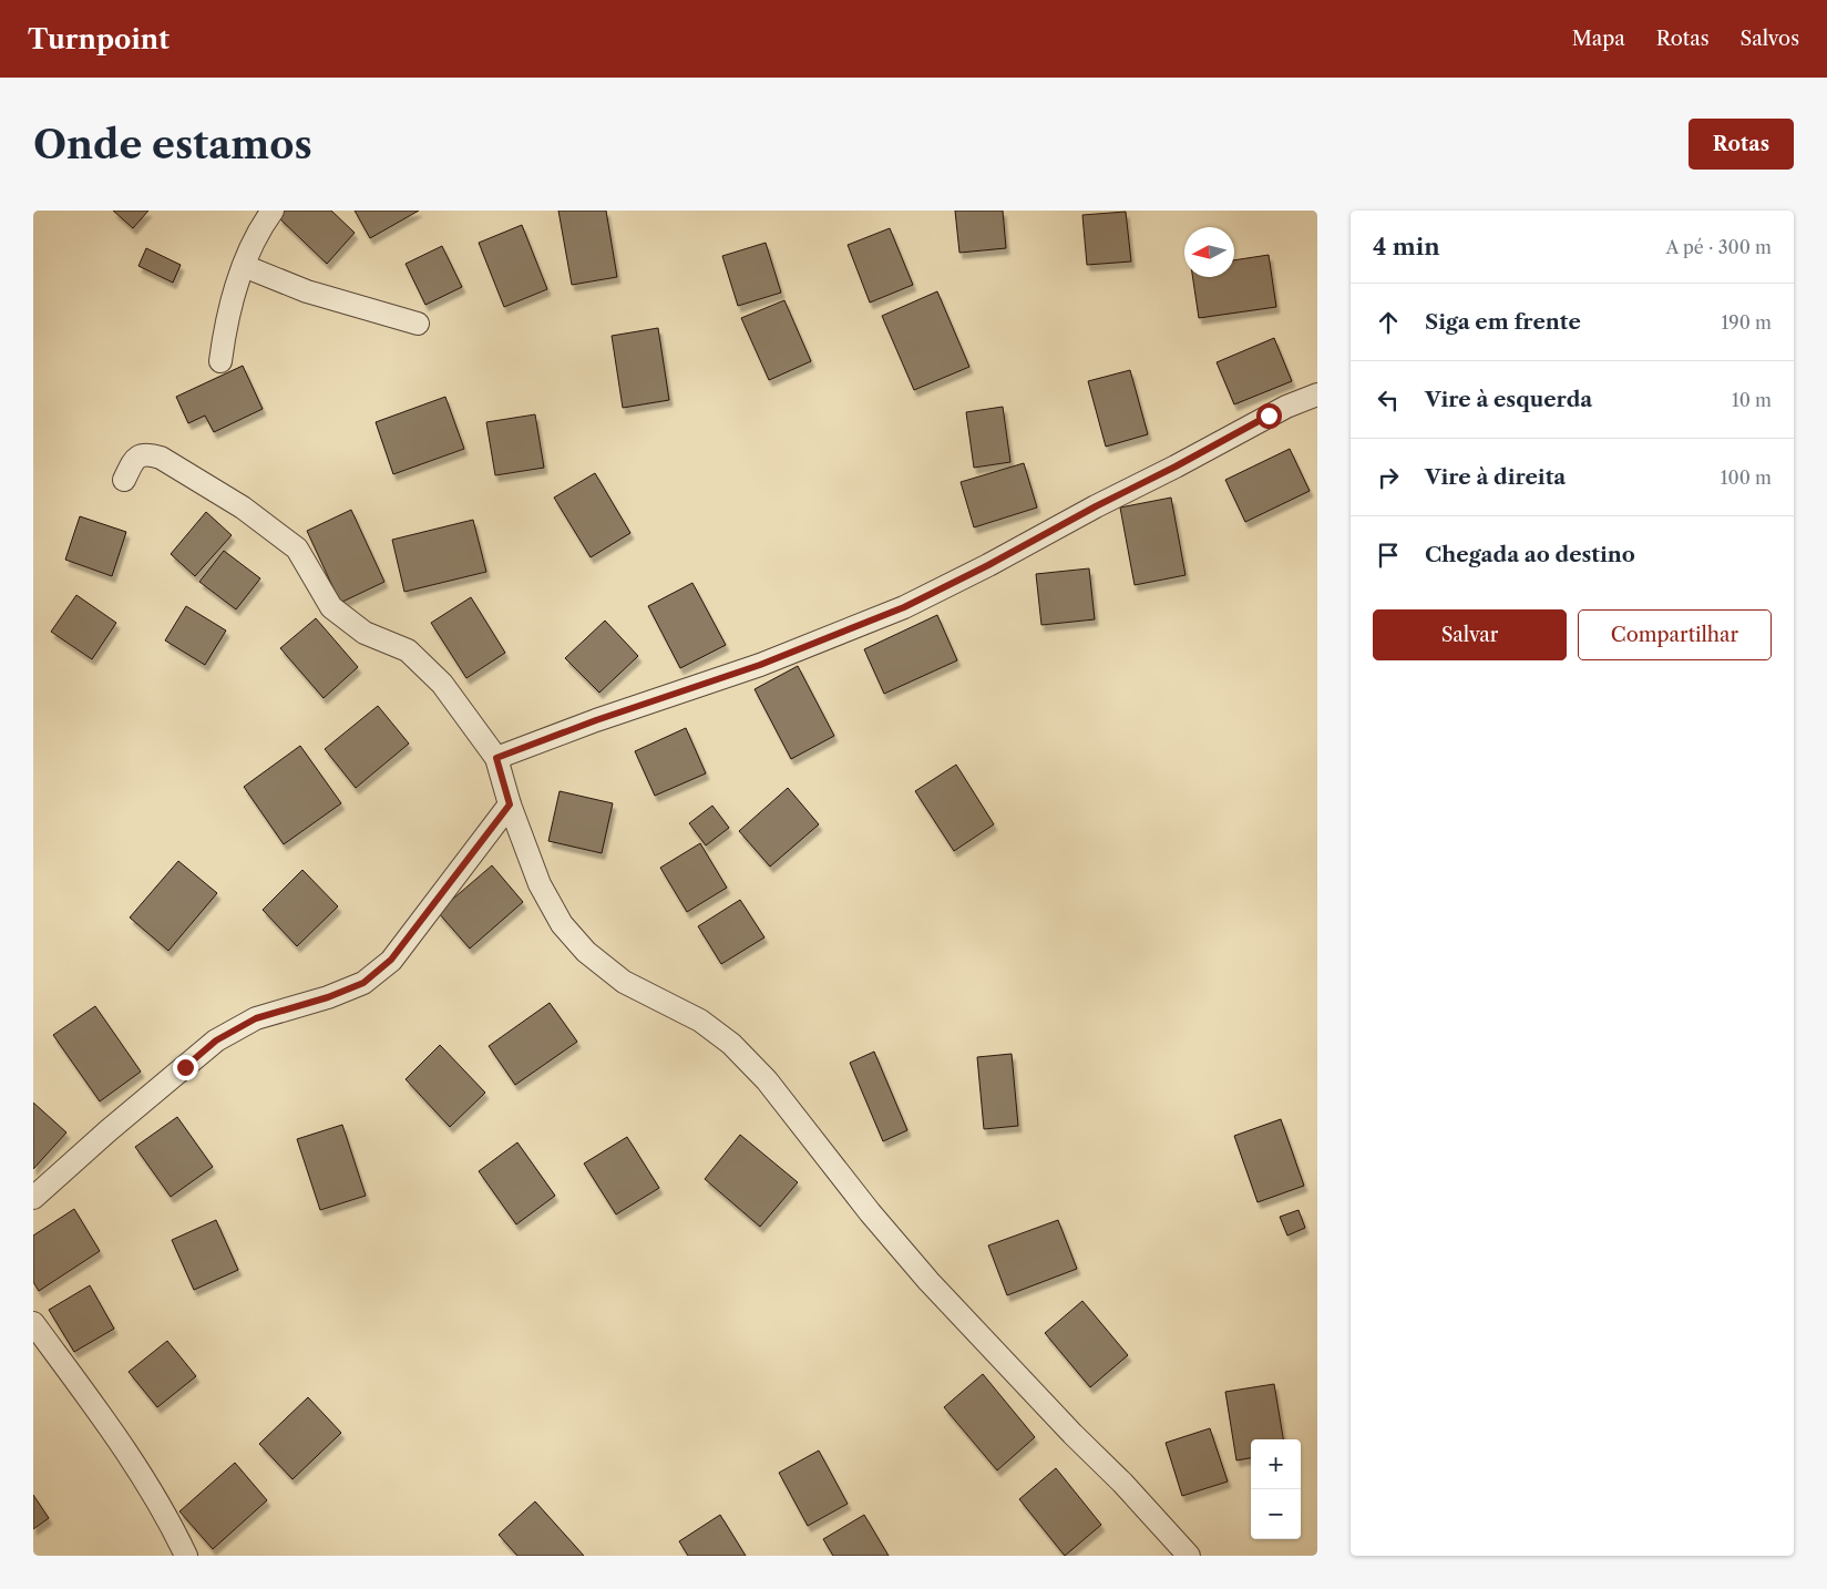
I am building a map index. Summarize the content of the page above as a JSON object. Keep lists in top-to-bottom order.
{
  "north": "left",
  "page": {
    "header": "Turnpoint",
    "nav": ["Mapa", "Rotas", "Salvos"],
    "buttons": [
      "Rotas",
      ["Salvar", "Compartilhar"]
    ],
    "title": "Onde estamos",
    "heading": ["4 min", "A pé · 300 m"],
    "list": [
      ["Siga em frente", "190 m"],
      ["Vire à esquerda", "10 m"],
      ["Vire à direita", "100 m"],
      "Chegada ao destino"
    ],
    "map_buttons": ["+", "−"]
  }
}
